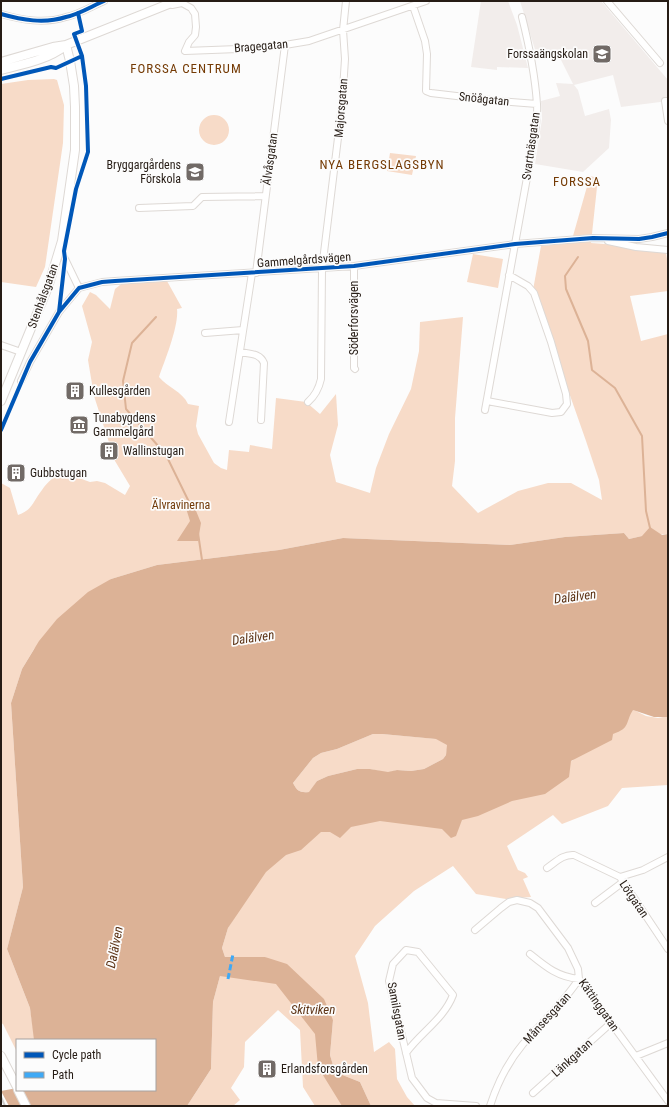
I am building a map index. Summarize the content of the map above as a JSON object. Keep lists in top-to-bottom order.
{
  "streets": {
    "street": [
      "Bragegatan",
      "Snöågatan",
      "Majorsgatan",
      "Svartnäsgatan",
      "Älvåsgatan",
      "Gammelgårdsvägen",
      "Stenhålsgatan",
      "Söderforsvägen",
      "Lötgatan",
      "Kättinggatan",
      "Samilsgatan",
      "Månsesgatan",
      "Länkgatan"
    ]
  },
  "crossings": [
    ["Bragegatan", "Snöågatan"],
    ["Bragegatan", "Majorsgatan"],
    ["Bragegatan", "Älvåsgatan"],
    ["Snöågatan", "Svartnäsgatan"],
    ["Majorsgatan", "Gammelgårdsvägen"],
    ["Svartnäsgatan", "Gammelgårdsvägen"],
    ["Älvåsgatan", "Gammelgårdsvägen"],
    ["Gammelgårdsvägen", "Söderforsvägen"],
    ["Kättinggatan", "Månsesgatan"],
    ["Kättinggatan", "Länkgatan"]
  ],
  "districts": ["FORSSA CENTRUM", "NYA BERGSLAGSBYN", "FORSSA"],
  "water": ["Dalälven", "Skitviken"],
  "parks": ["Älvravinerna"],
  "places": {
    "school or university": ["Forssaängskolan", "Bryggargårdens Förskola"],
    "building": [
      "Kullesgården",
      "Wallinstugan",
      "Gubbstugan",
      "Erlandsforsgården"
    ],
    "museum": ["Tunabygdens Gammelgård"]
  },
  "legend": ["Cycle path", "Path"]
}
